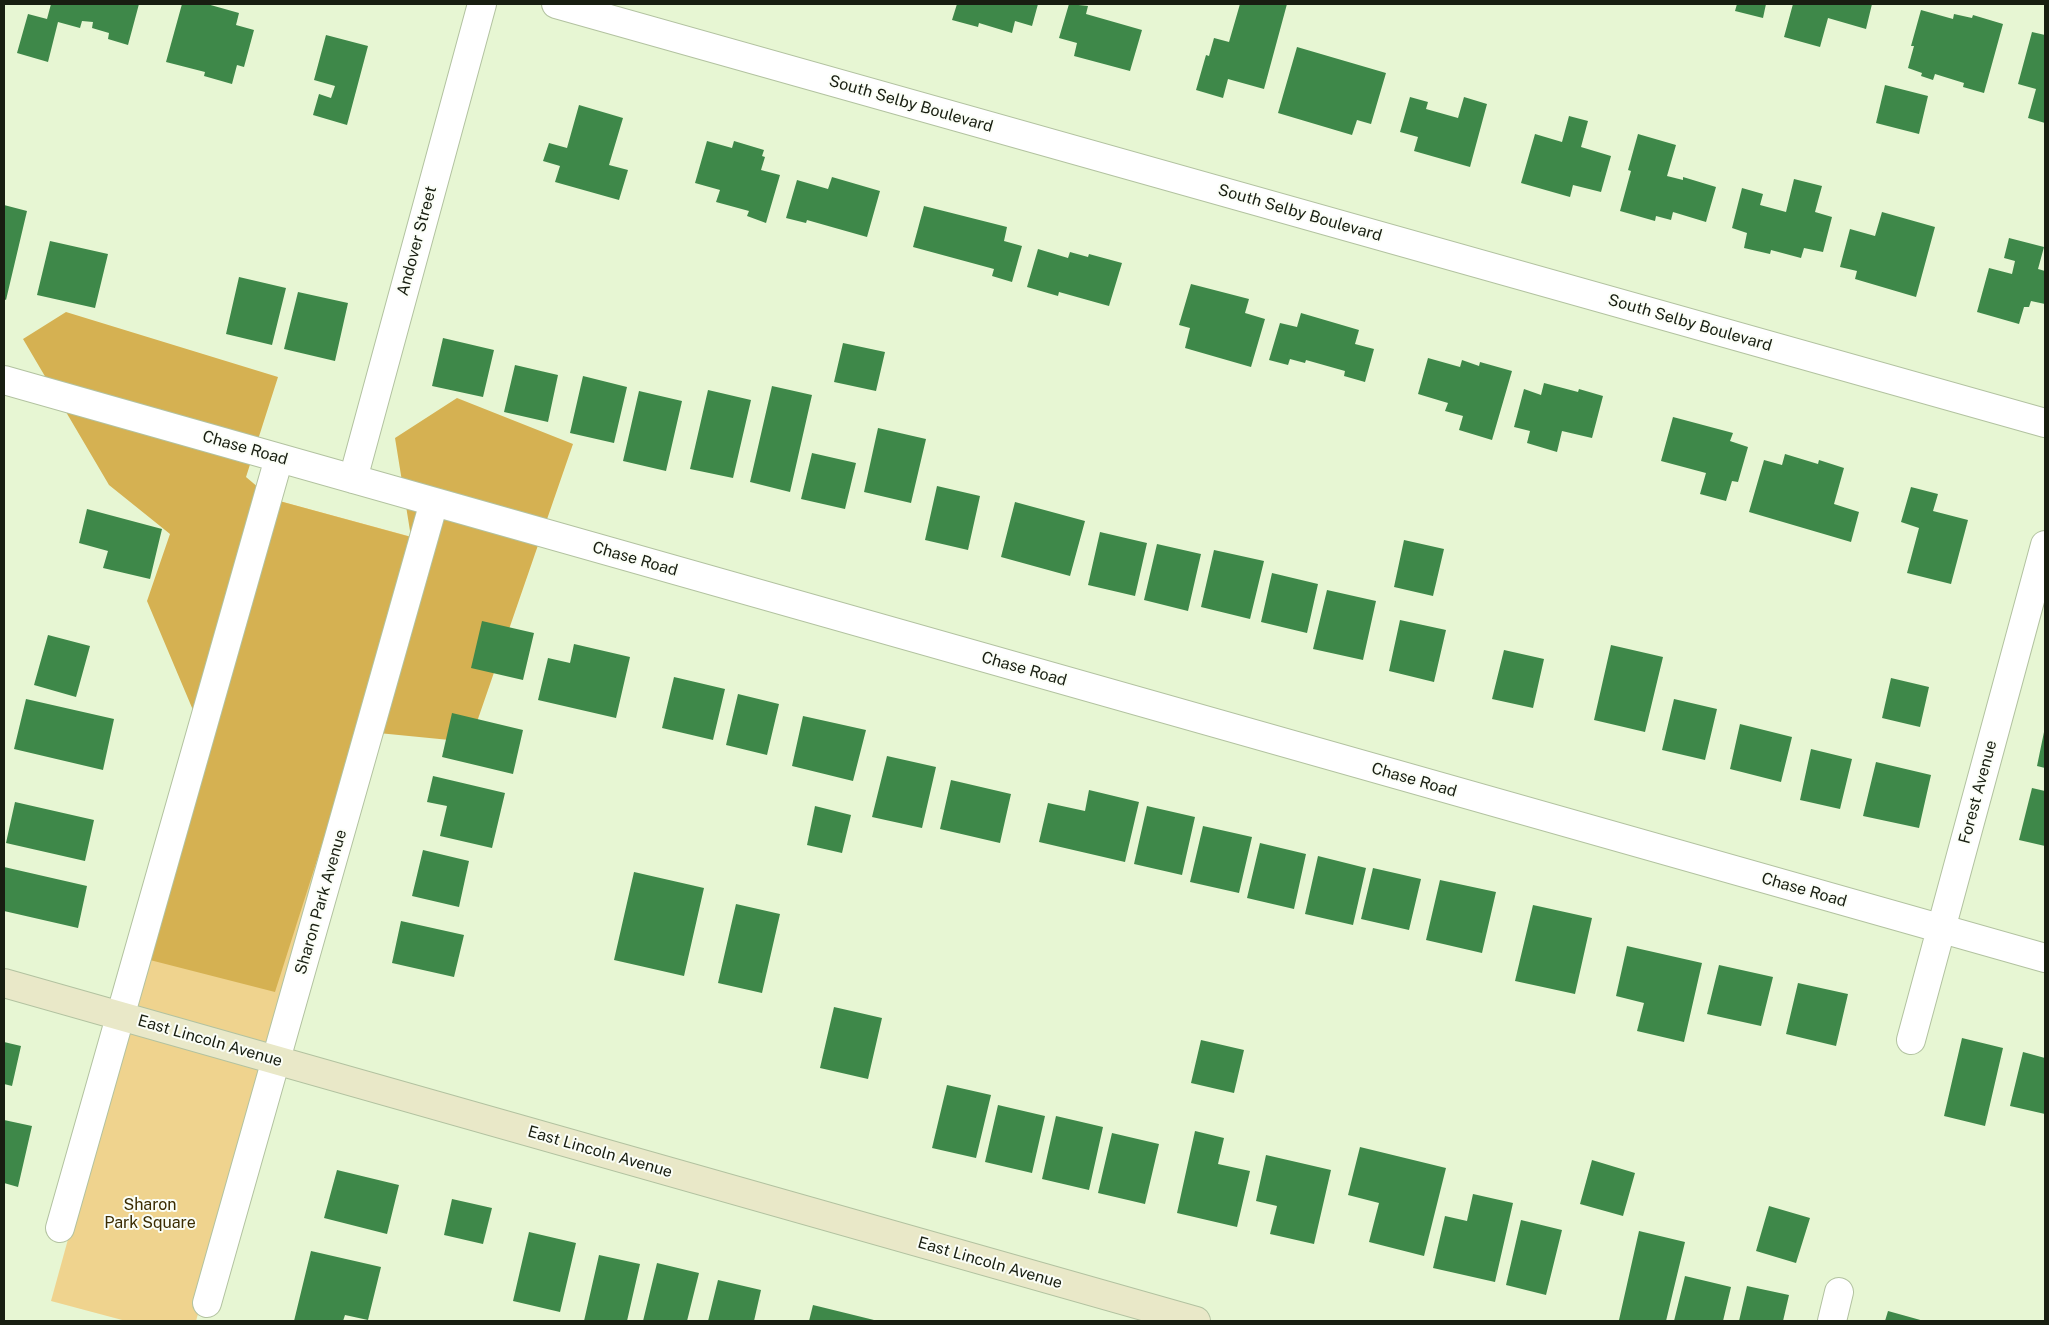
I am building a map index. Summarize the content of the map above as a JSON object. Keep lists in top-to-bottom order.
{
  "streets": {
    "main road": ["East Lincoln Avenue"],
    "street": [
      "South Selby Boulevard",
      "Andover Street",
      "Chase Road",
      "Forest Avenue",
      "Sharon Park Avenue"
    ]
  },
  "crossings": [
    ["Andover Street", "Chase Road"],
    ["Chase Road", "Forest Avenue"],
    ["Chase Road", "Sharon Park Avenue"],
    ["Sharon Park Avenue", "East Lincoln Avenue"]
  ],
  "parks": ["Sharon Park Square"]
}
